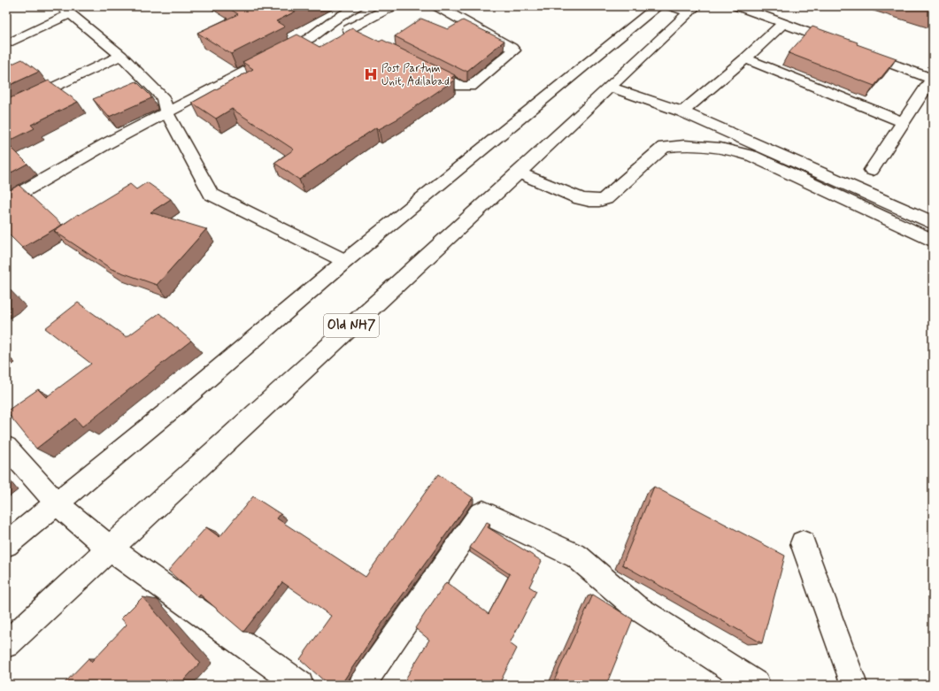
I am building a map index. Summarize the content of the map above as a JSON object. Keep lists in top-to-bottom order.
{
  "streets": {
    "street": ["Old NH7"]
  },
  "places": {
    "hospital": ["Post Partum Unit, Adilabad"]
  }
}
